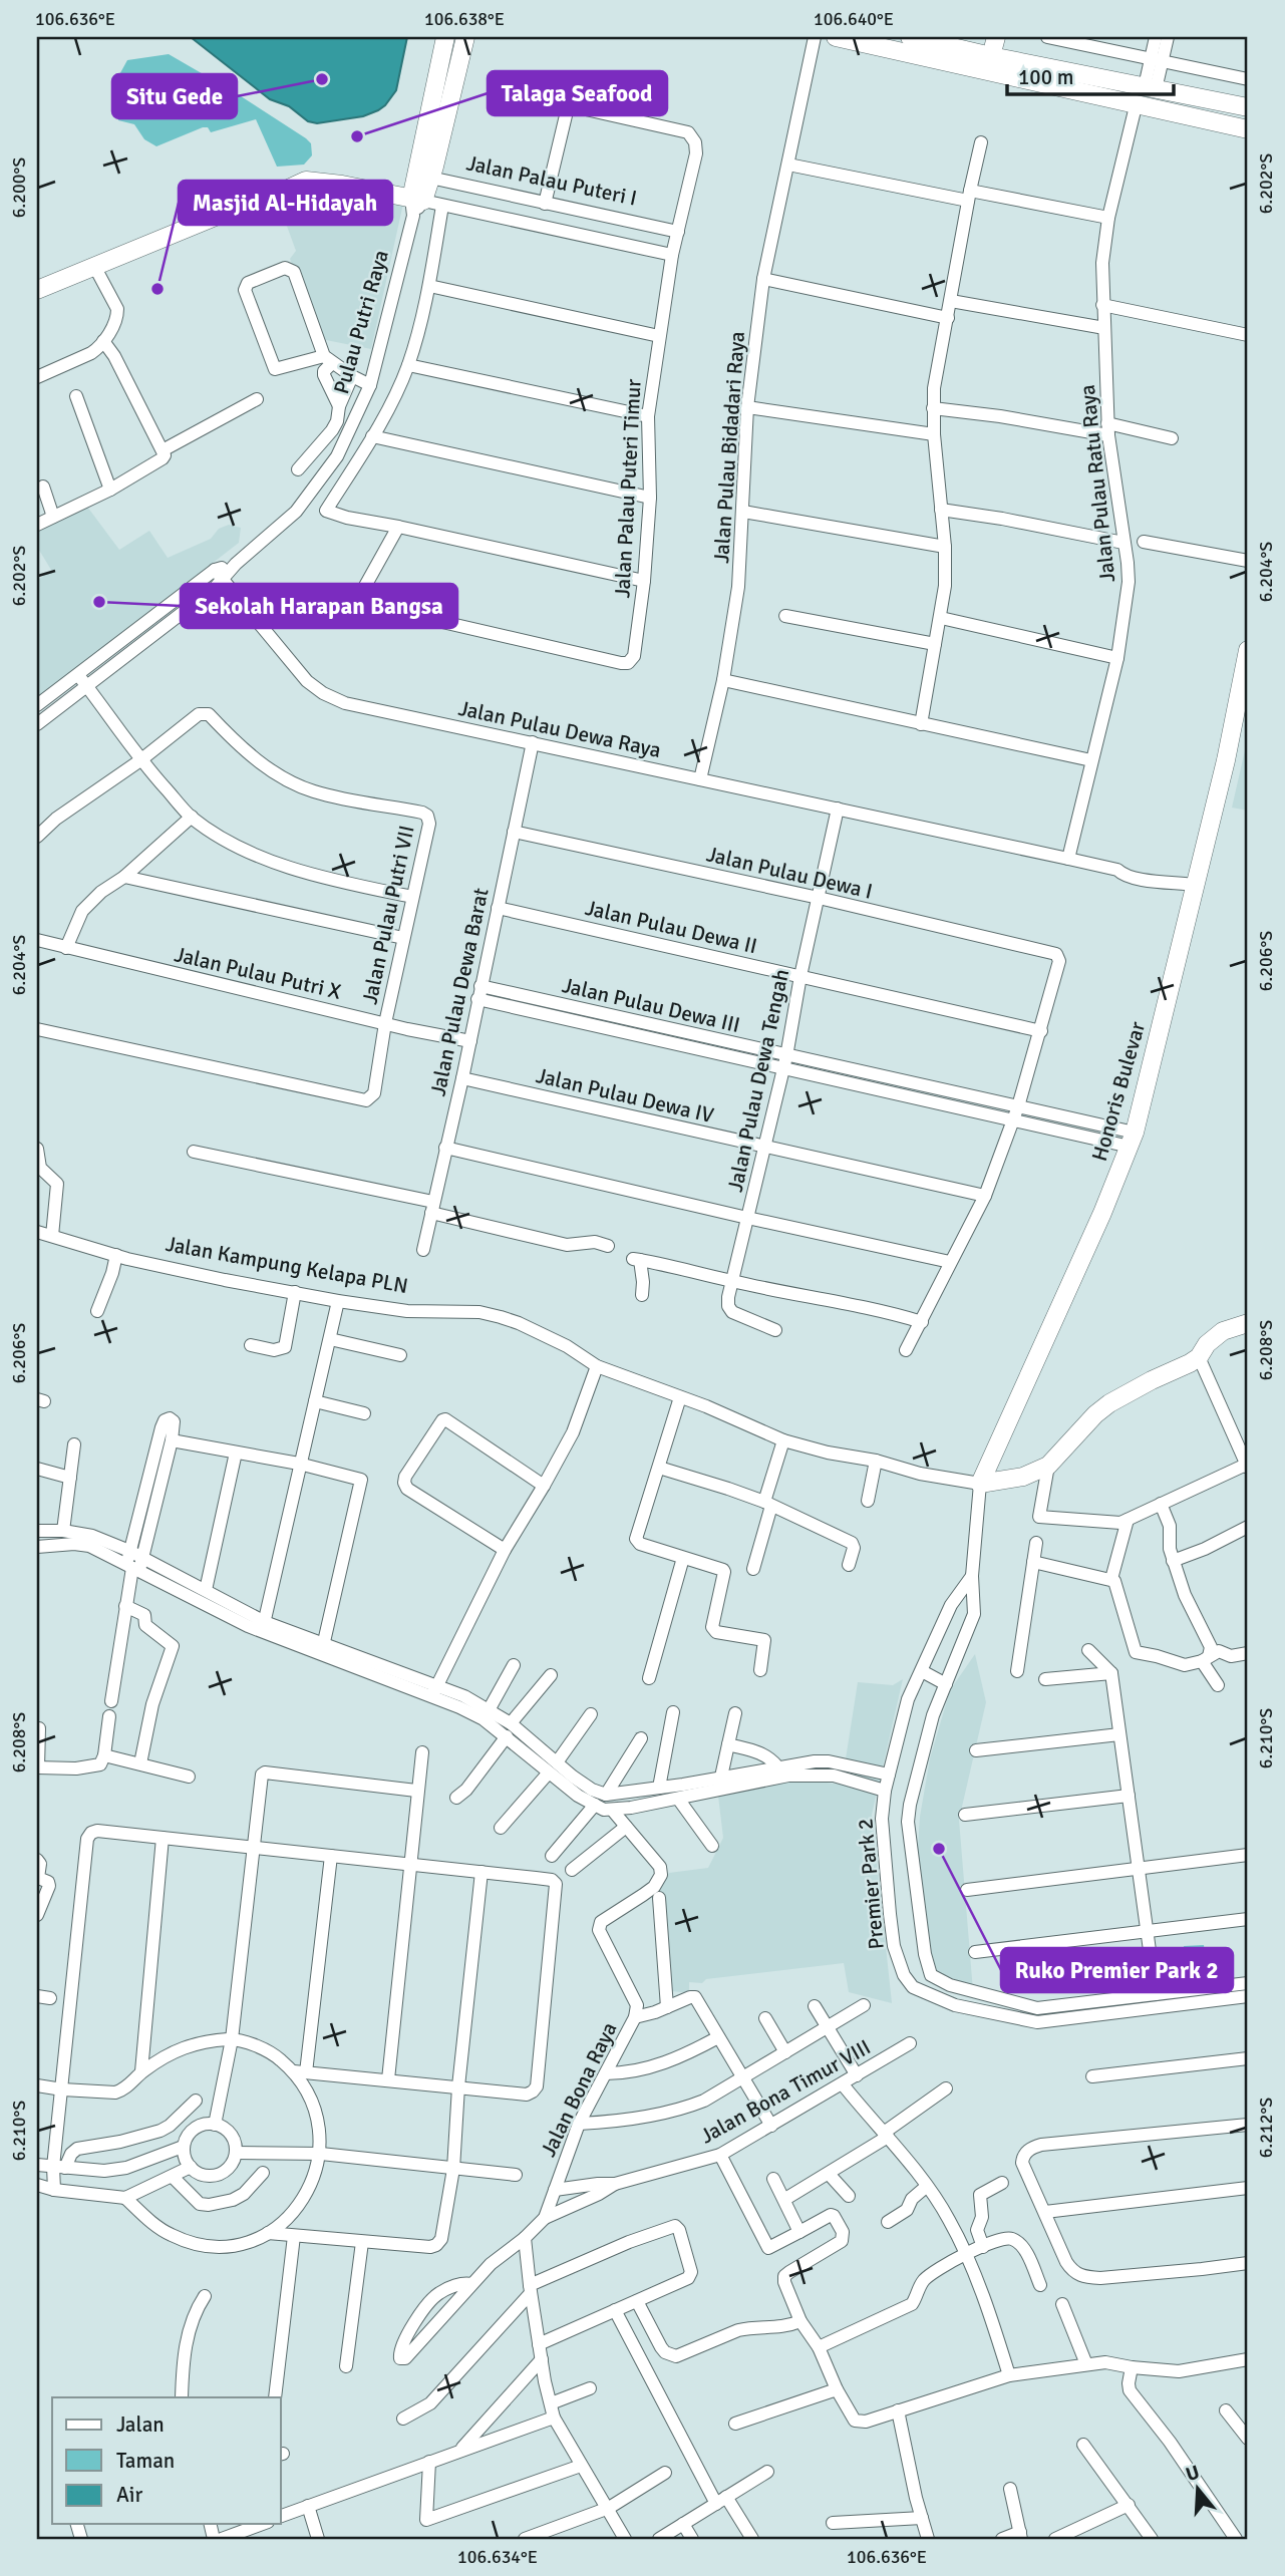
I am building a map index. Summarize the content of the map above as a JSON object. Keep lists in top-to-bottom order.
{
  "streets": {
    "street": [
      "Jalan Palau Puteri I",
      "Pulau Putri Raya",
      "Jalan Pulau Bidadari Raya",
      "Jalan Pulau Ratu Raya",
      "Jalan Palau Puteri Timur",
      "Jalan Pulau Dewa Raya",
      "Jalan Pulau Dewa I",
      "Jalan Pulau Putri VII",
      "Jalan Pulau Dewa II",
      "Jalan Pulau Putri X",
      "Jalan Pulau Dewa Barat",
      "Jalan Pulau Dewa III",
      "Jalan Pulau Dewa Tengah",
      "Honoris Bulevar",
      "Jalan Pulau Dewa IV",
      "Jalan Kampung Kelapa PLN",
      "Premier Park 2",
      "Jalan Bona Raya",
      "Jalan Bona Timur VIII"
    ]
  },
  "crossings": [
    ["Jalan Palau Puteri I", "Pulau Putri Raya"],
    ["Jalan Palau Puteri I", "Jalan Palau Puteri Timur"],
    ["Pulau Putri Raya", "Jalan Pulau Dewa Raya"],
    ["Jalan Pulau Bidadari Raya", "Jalan Pulau Dewa Raya"],
    ["Jalan Pulau Ratu Raya", "Jalan Pulau Dewa Raya"],
    ["Jalan Pulau Dewa Raya", "Jalan Pulau Dewa Barat"],
    ["Jalan Pulau Dewa Raya", "Jalan Pulau Dewa Tengah"],
    ["Jalan Pulau Dewa Raya", "Honoris Bulevar"],
    ["Jalan Pulau Dewa I", "Jalan Pulau Dewa II"],
    ["Jalan Pulau Dewa I", "Jalan Pulau Dewa Barat"],
    ["Jalan Pulau Dewa I", "Jalan Pulau Dewa Tengah"],
    ["Jalan Pulau Putri VII", "Jalan Pulau Putri X"],
    ["Jalan Pulau Dewa II", "Jalan Pulau Dewa Barat"],
    ["Jalan Pulau Dewa II", "Jalan Pulau Dewa Tengah"],
    ["Jalan Pulau Putri X", "Jalan Pulau Dewa Barat"],
    ["Jalan Pulau Dewa Barat", "Jalan Pulau Dewa III"],
    ["Jalan Pulau Dewa Barat", "Jalan Pulau Dewa IV"],
    ["Jalan Pulau Dewa III", "Jalan Pulau Dewa Tengah"],
    ["Jalan Pulau Dewa III", "Honoris Bulevar"],
    ["Jalan Pulau Dewa Tengah", "Jalan Pulau Dewa IV"],
    ["Honoris Bulevar", "Jalan Kampung Kelapa PLN"],
    ["Honoris Bulevar", "Premier Park 2"],
    ["Jalan Kampung Kelapa PLN", "Premier Park 2"],
    ["Jalan Bona Raya", "Jalan Bona Timur VIII"]
  ],
  "places": [
    "Situ Gede",
    "Talaga Seafood",
    "Masjid Al-Hidayah",
    "Sekolah Harapan Bangsa",
    "Ruko Premier Park 2"
  ],
  "legend": ["Jalan", "Taman", "Air"],
  "scale_bar": "100 m",
  "north": "top",
  "coordinates": [
    "106.636°E",
    "106.638°E",
    "106.640°E",
    "6.202°S",
    "6.200°S",
    "6.204°S",
    "6.206°S",
    "6.208°S",
    "6.210°S",
    "6.212°S",
    "106.634°E"
  ]
}
